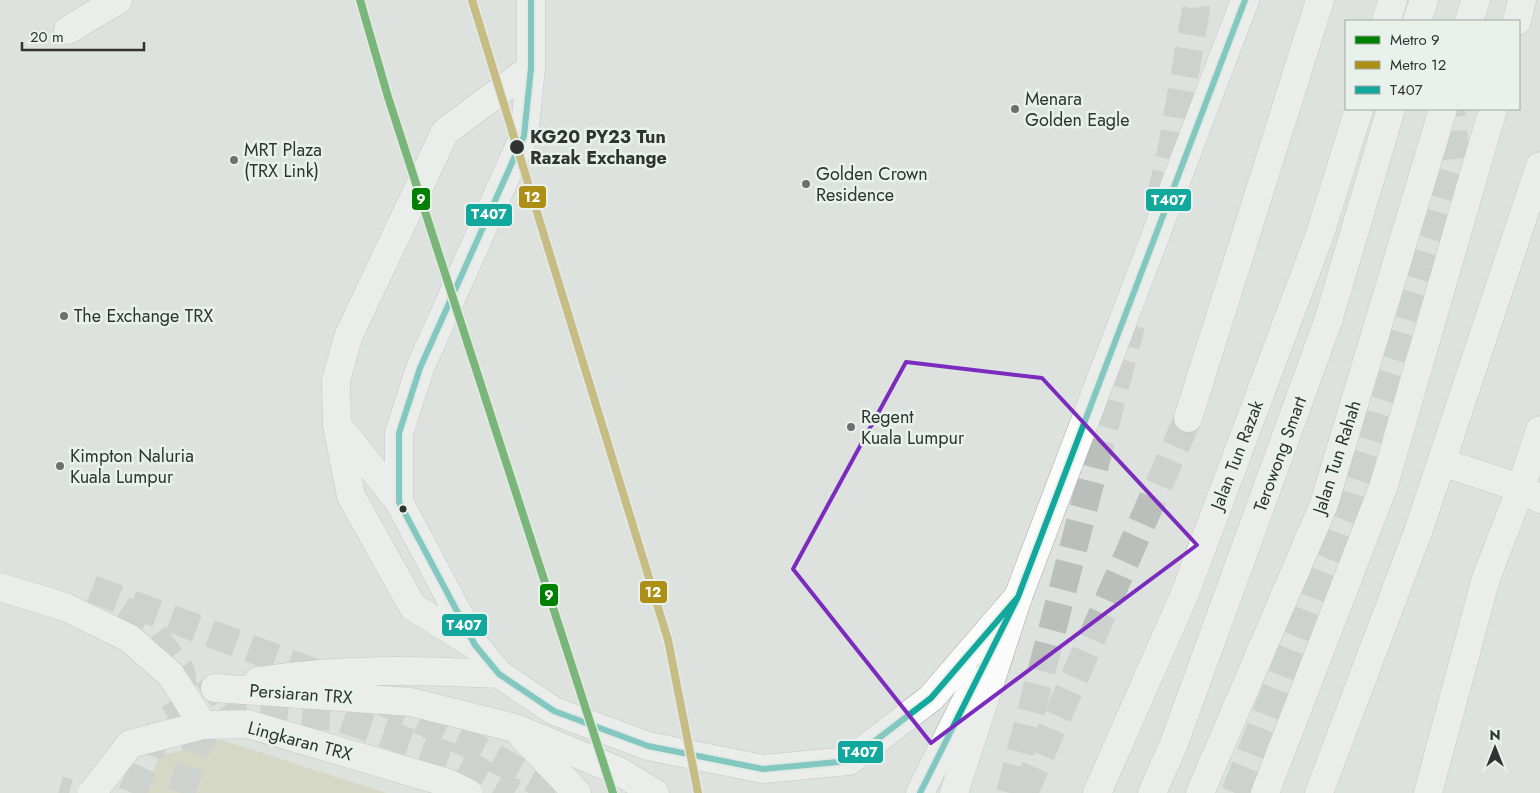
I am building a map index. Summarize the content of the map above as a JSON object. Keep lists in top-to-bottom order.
{
  "streets": {
    "main road": [
      "Terowong Smart",
      "Jalan Tun Razak",
      "Jalan Tun Rahah",
      "Persiaran TRX",
      "Lingkaran TRX"
    ]
  },
  "places": [
    "Menara Golden Eagle",
    "KG20 PY23 Tun Razak Exchange",
    "MRT Plaza (TRX Link)",
    "Golden Crown Residence",
    "The Exchange TRX",
    "Regent Kuala Lumpur",
    "Kimpton Naluria Kuala Lumpur"
  ],
  "lines": ["metro line 9", "metro line 12", "transit line T407"],
  "legend": ["Metro 9", "Metro 12", "T407"],
  "scale_bar": "20 m",
  "north": "top"
}
